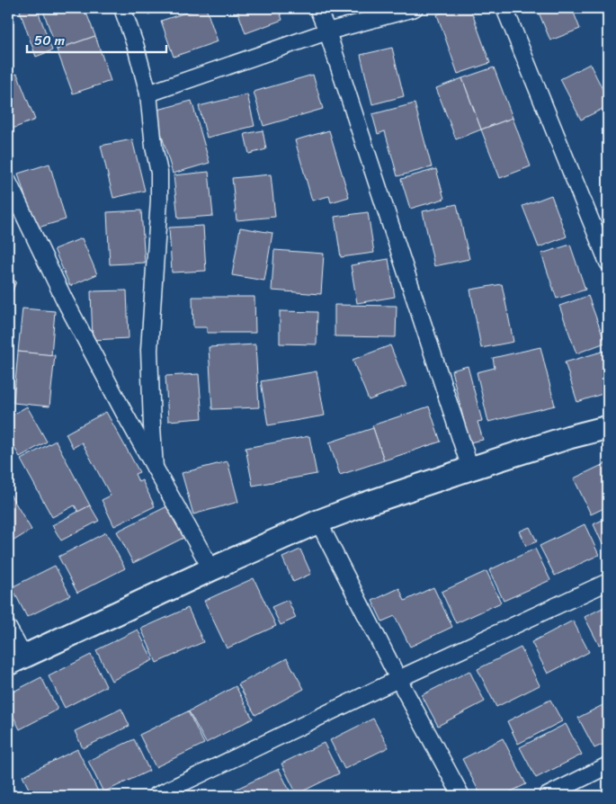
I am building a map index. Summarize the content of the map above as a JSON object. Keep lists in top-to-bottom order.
{
  "scale_bar": "50 m"
}
